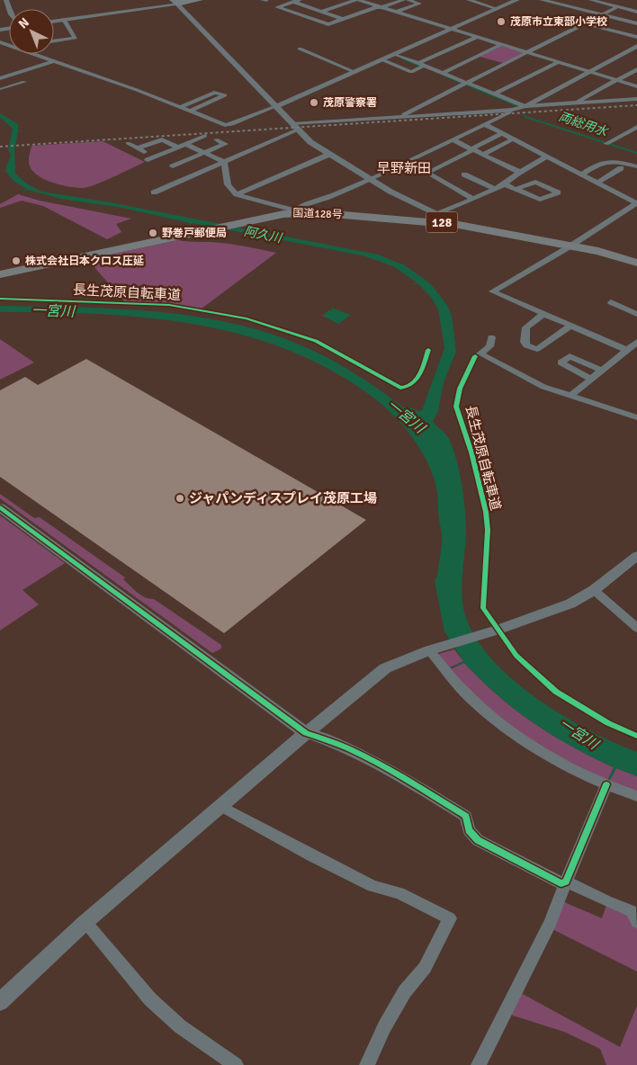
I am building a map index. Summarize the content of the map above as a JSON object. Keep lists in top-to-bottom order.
{
  "streets": {
    "highway": ["国道128号", "128"],
    "cycle path": ["長生茂原自転車道"]
  },
  "districts": ["早野新田"],
  "water": ["両総用水", "阿久川", "一宮川"],
  "places": [
    "茂原市立東部小学校",
    "茂原警察署",
    "野巻戸郵便局",
    "株式会社日本クロス圧延",
    "ジャパンディスプレイ茂原工場"
  ],
  "north": "top left"
}
